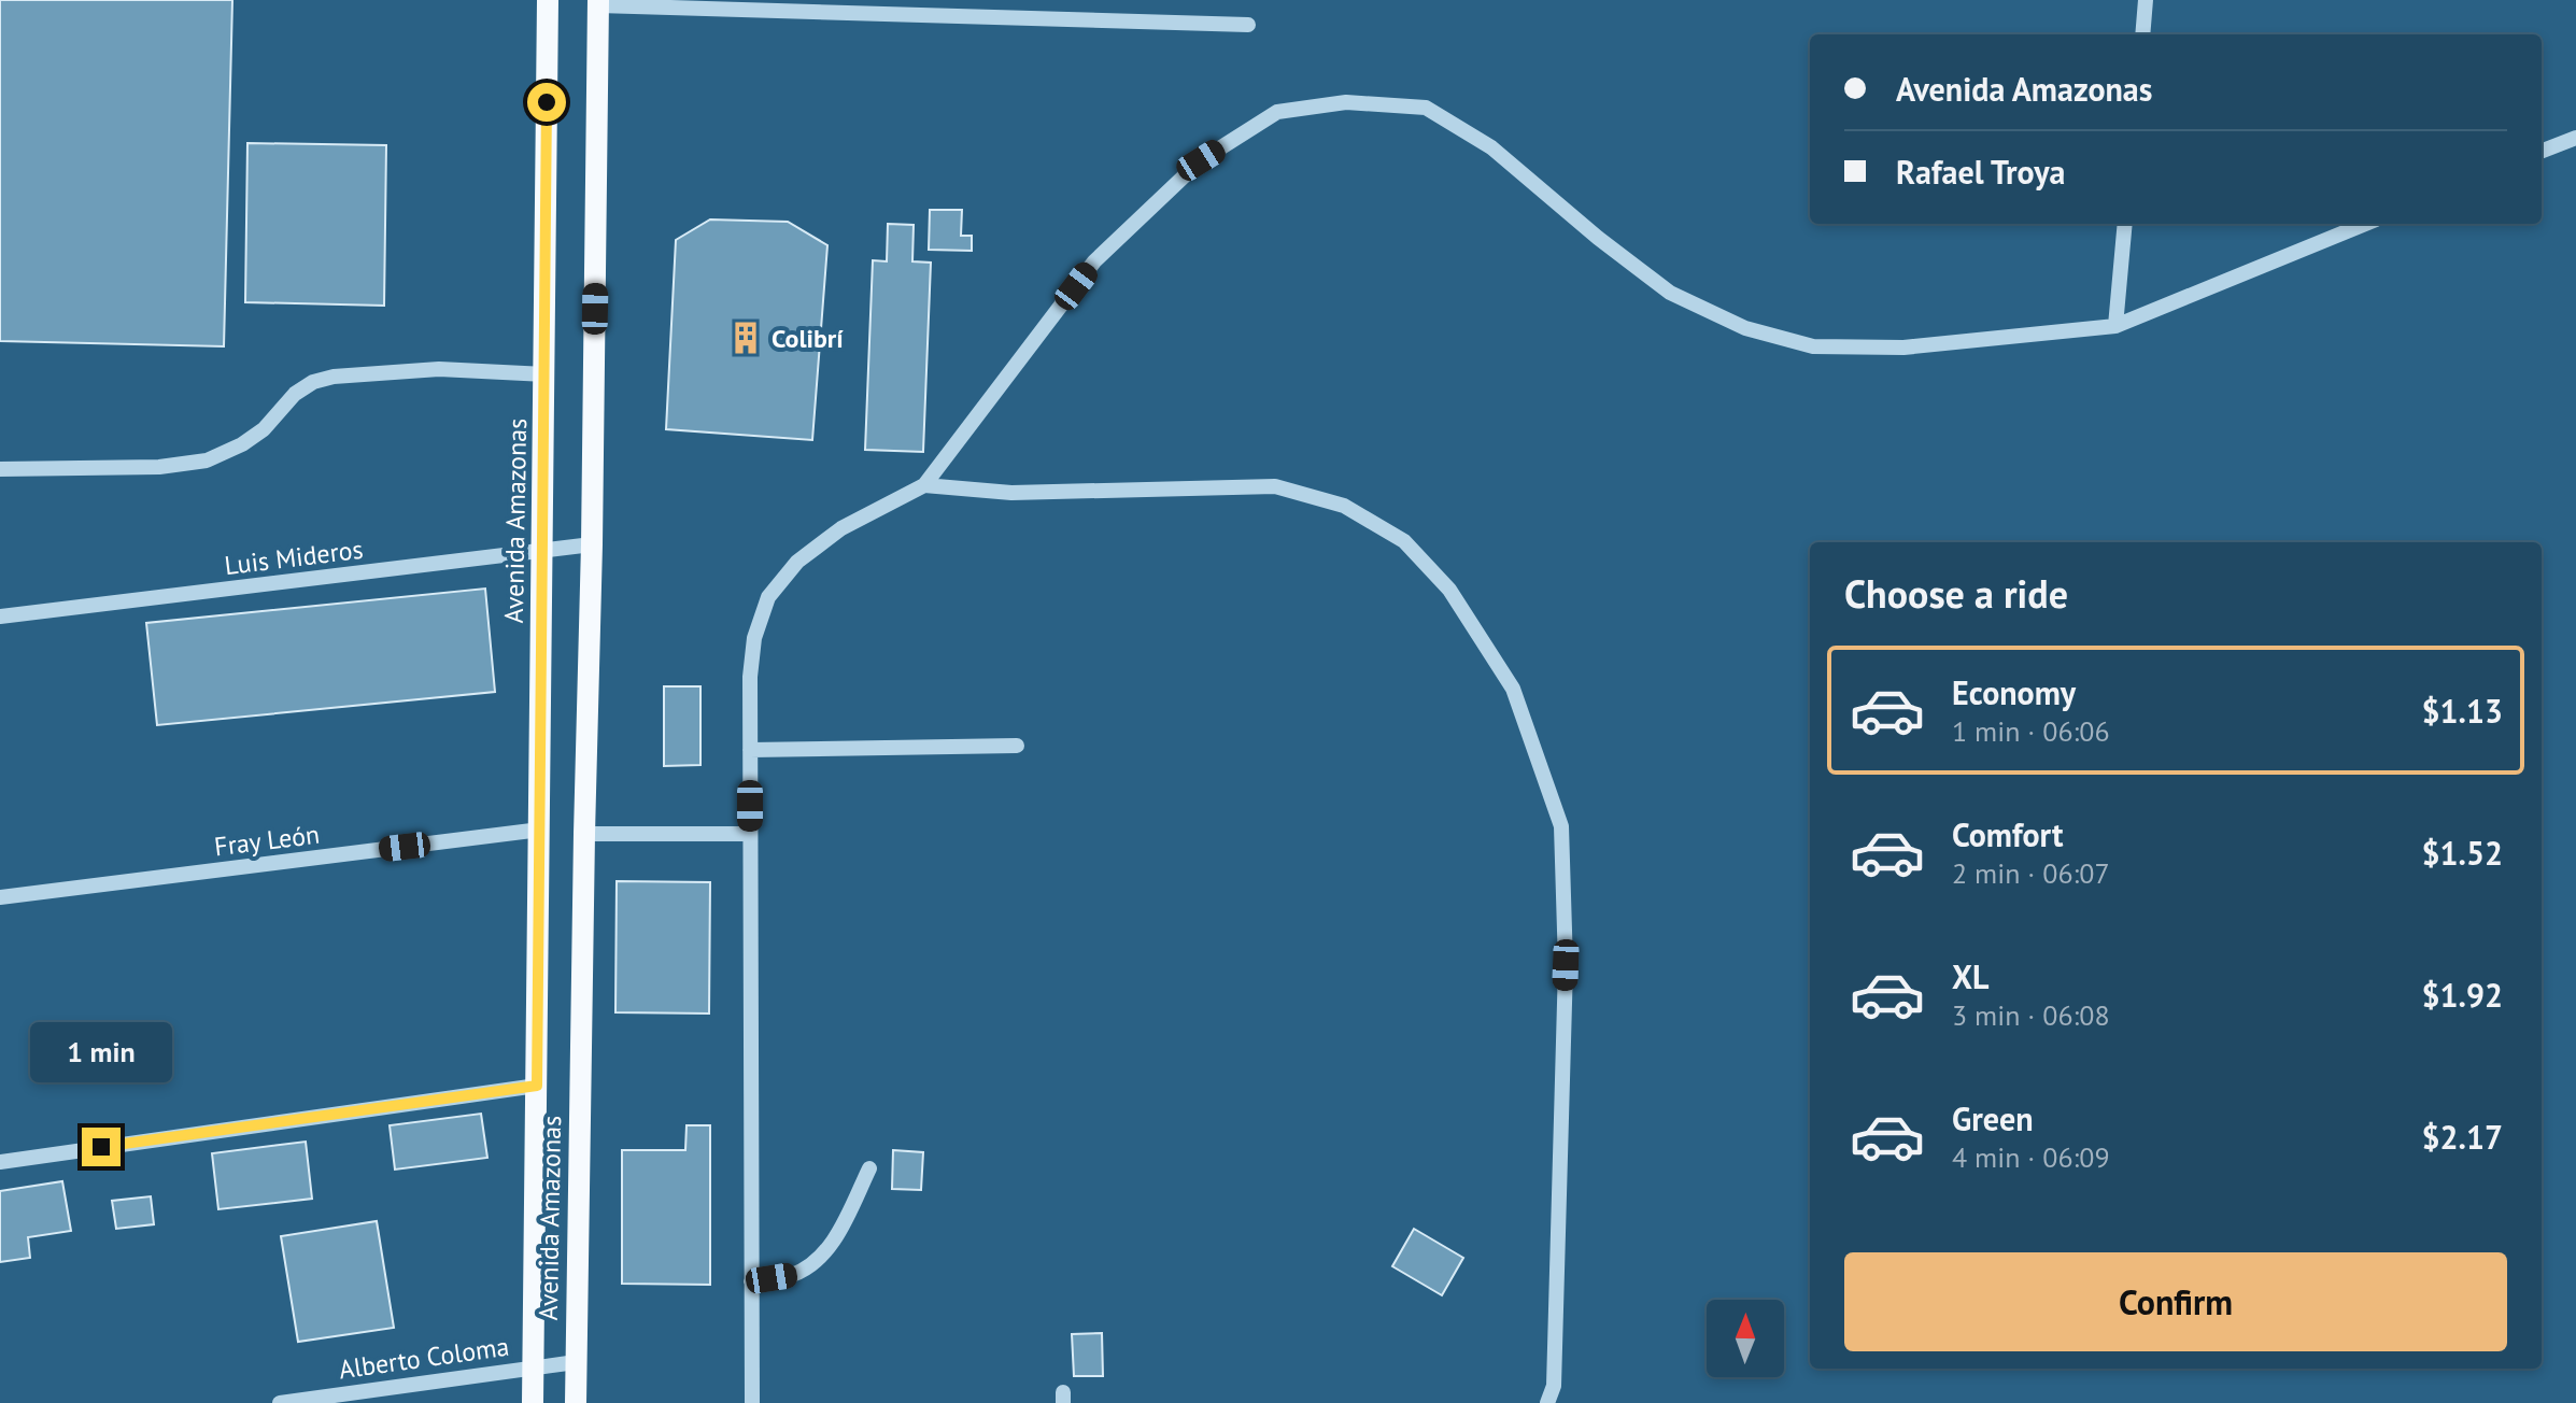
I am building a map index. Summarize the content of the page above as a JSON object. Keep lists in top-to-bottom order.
{
  "streets": {
    "main road": ["Avenida Amazonas"],
    "street": ["Luis Mideros", "Fray León", "Alberto Coloma"]
  },
  "crossings": [
    ["Avenida Amazonas", "Luis Mideros"],
    ["Avenida Amazonas", "Fray León"],
    ["Avenida Amazonas", "Alberto Coloma"]
  ],
  "places": {
    "building": ["Colibrí"]
  },
  "north": "top",
  "page": {
    "banner": ["Avenida Amazonas", "Rafael Troya"],
    "heading": "Choose a ride",
    "list": [
      {
        "name": "Economy",
        "note": "1 min · 06:06",
        "value": "$1.13"
      },
      {
        "name": "Comfort",
        "note": "2 min · 06:07",
        "value": "$1.52"
      },
      {
        "name": "XL",
        "note": "3 min · 06:08",
        "value": "$1.92"
      },
      {
        "name": "Green",
        "note": "4 min · 06:09",
        "value": "$2.17"
      }
    ],
    "bubble": "1 min",
    "buttons": "Confirm"
  }
}
